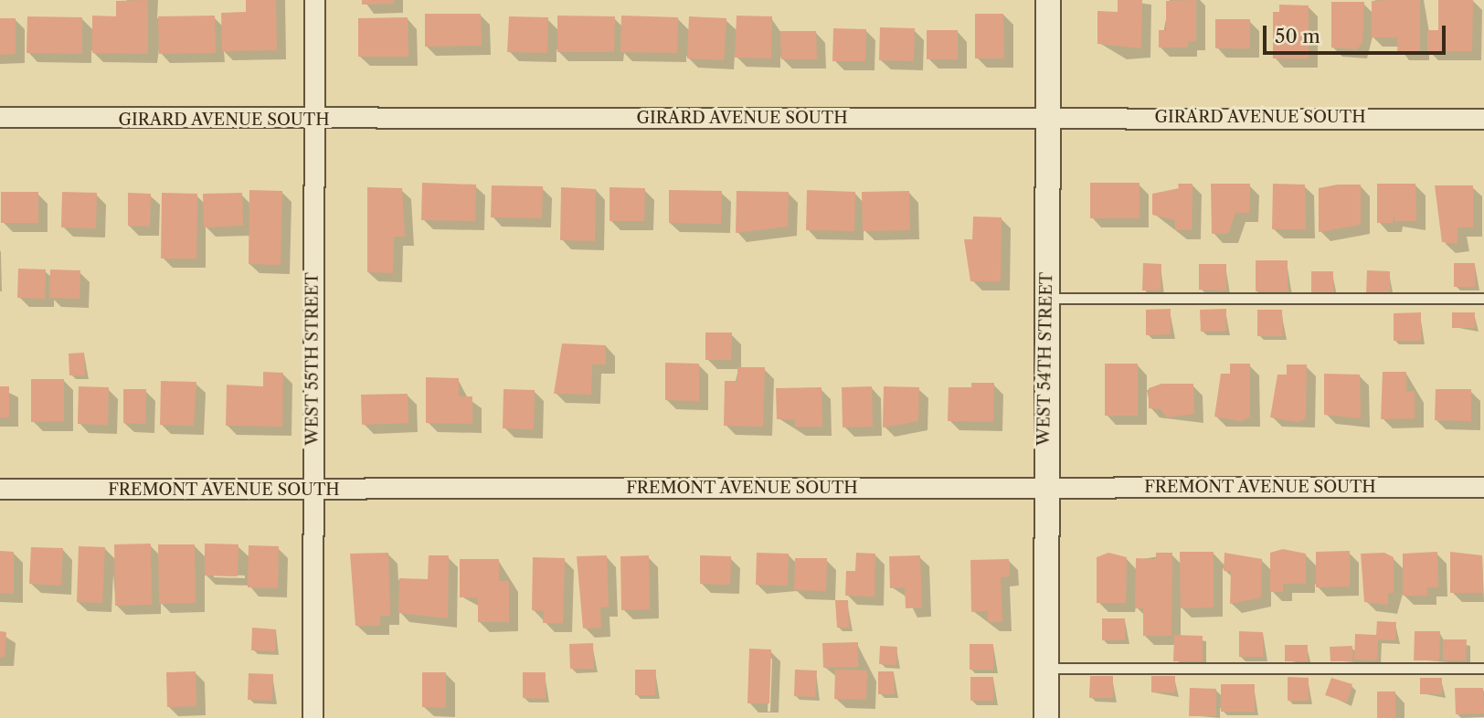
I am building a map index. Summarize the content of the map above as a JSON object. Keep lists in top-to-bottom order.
{
  "streets": {
    "street": [
      "GIRARD AVENUE SOUTH",
      "WEST 55TH STREET",
      "WEST 54TH STREET",
      "FREMONT AVENUE SOUTH"
    ]
  },
  "crossings": [
    ["GIRARD AVENUE SOUTH", "WEST 55TH STREET"],
    ["GIRARD AVENUE SOUTH", "WEST 54TH STREET"],
    ["WEST 55TH STREET", "FREMONT AVENUE SOUTH"],
    ["WEST 54TH STREET", "FREMONT AVENUE SOUTH"]
  ],
  "scale_bar": "50 m"
}
